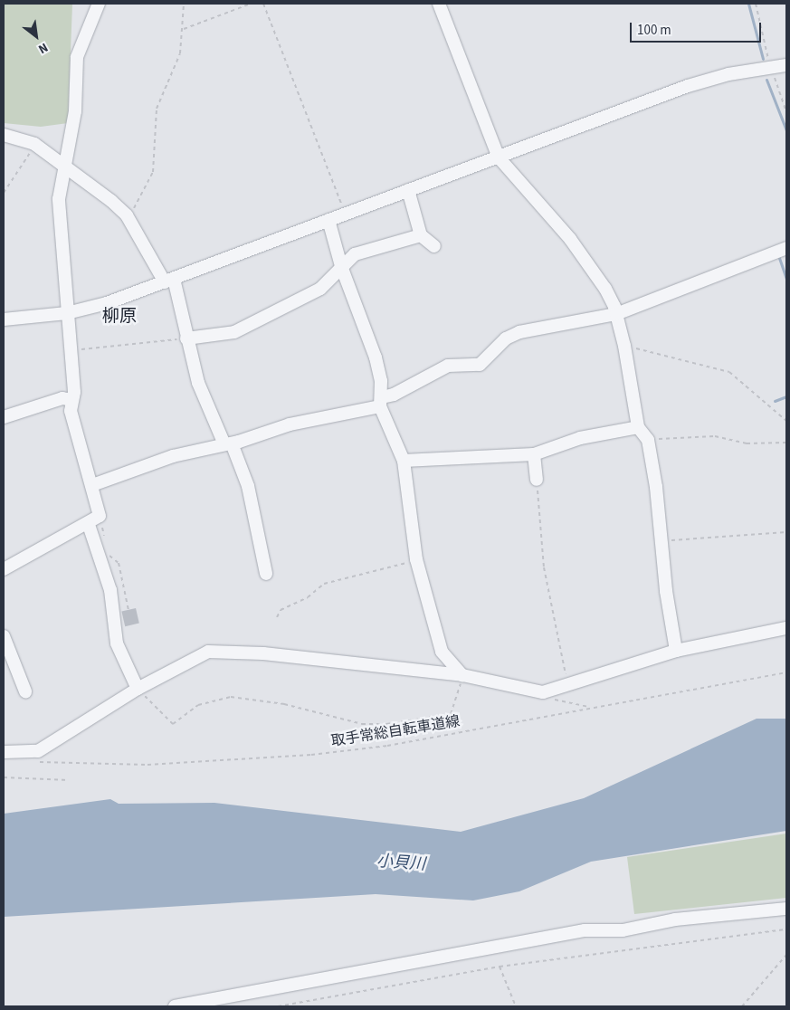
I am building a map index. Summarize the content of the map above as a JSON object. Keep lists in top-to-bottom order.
{
  "streets": {
    "path": ["取手常総自転車道線"]
  },
  "districts": ["柳原"],
  "water": ["小貝川"],
  "scale_bar": "100 m",
  "north": "bottom right"
}
